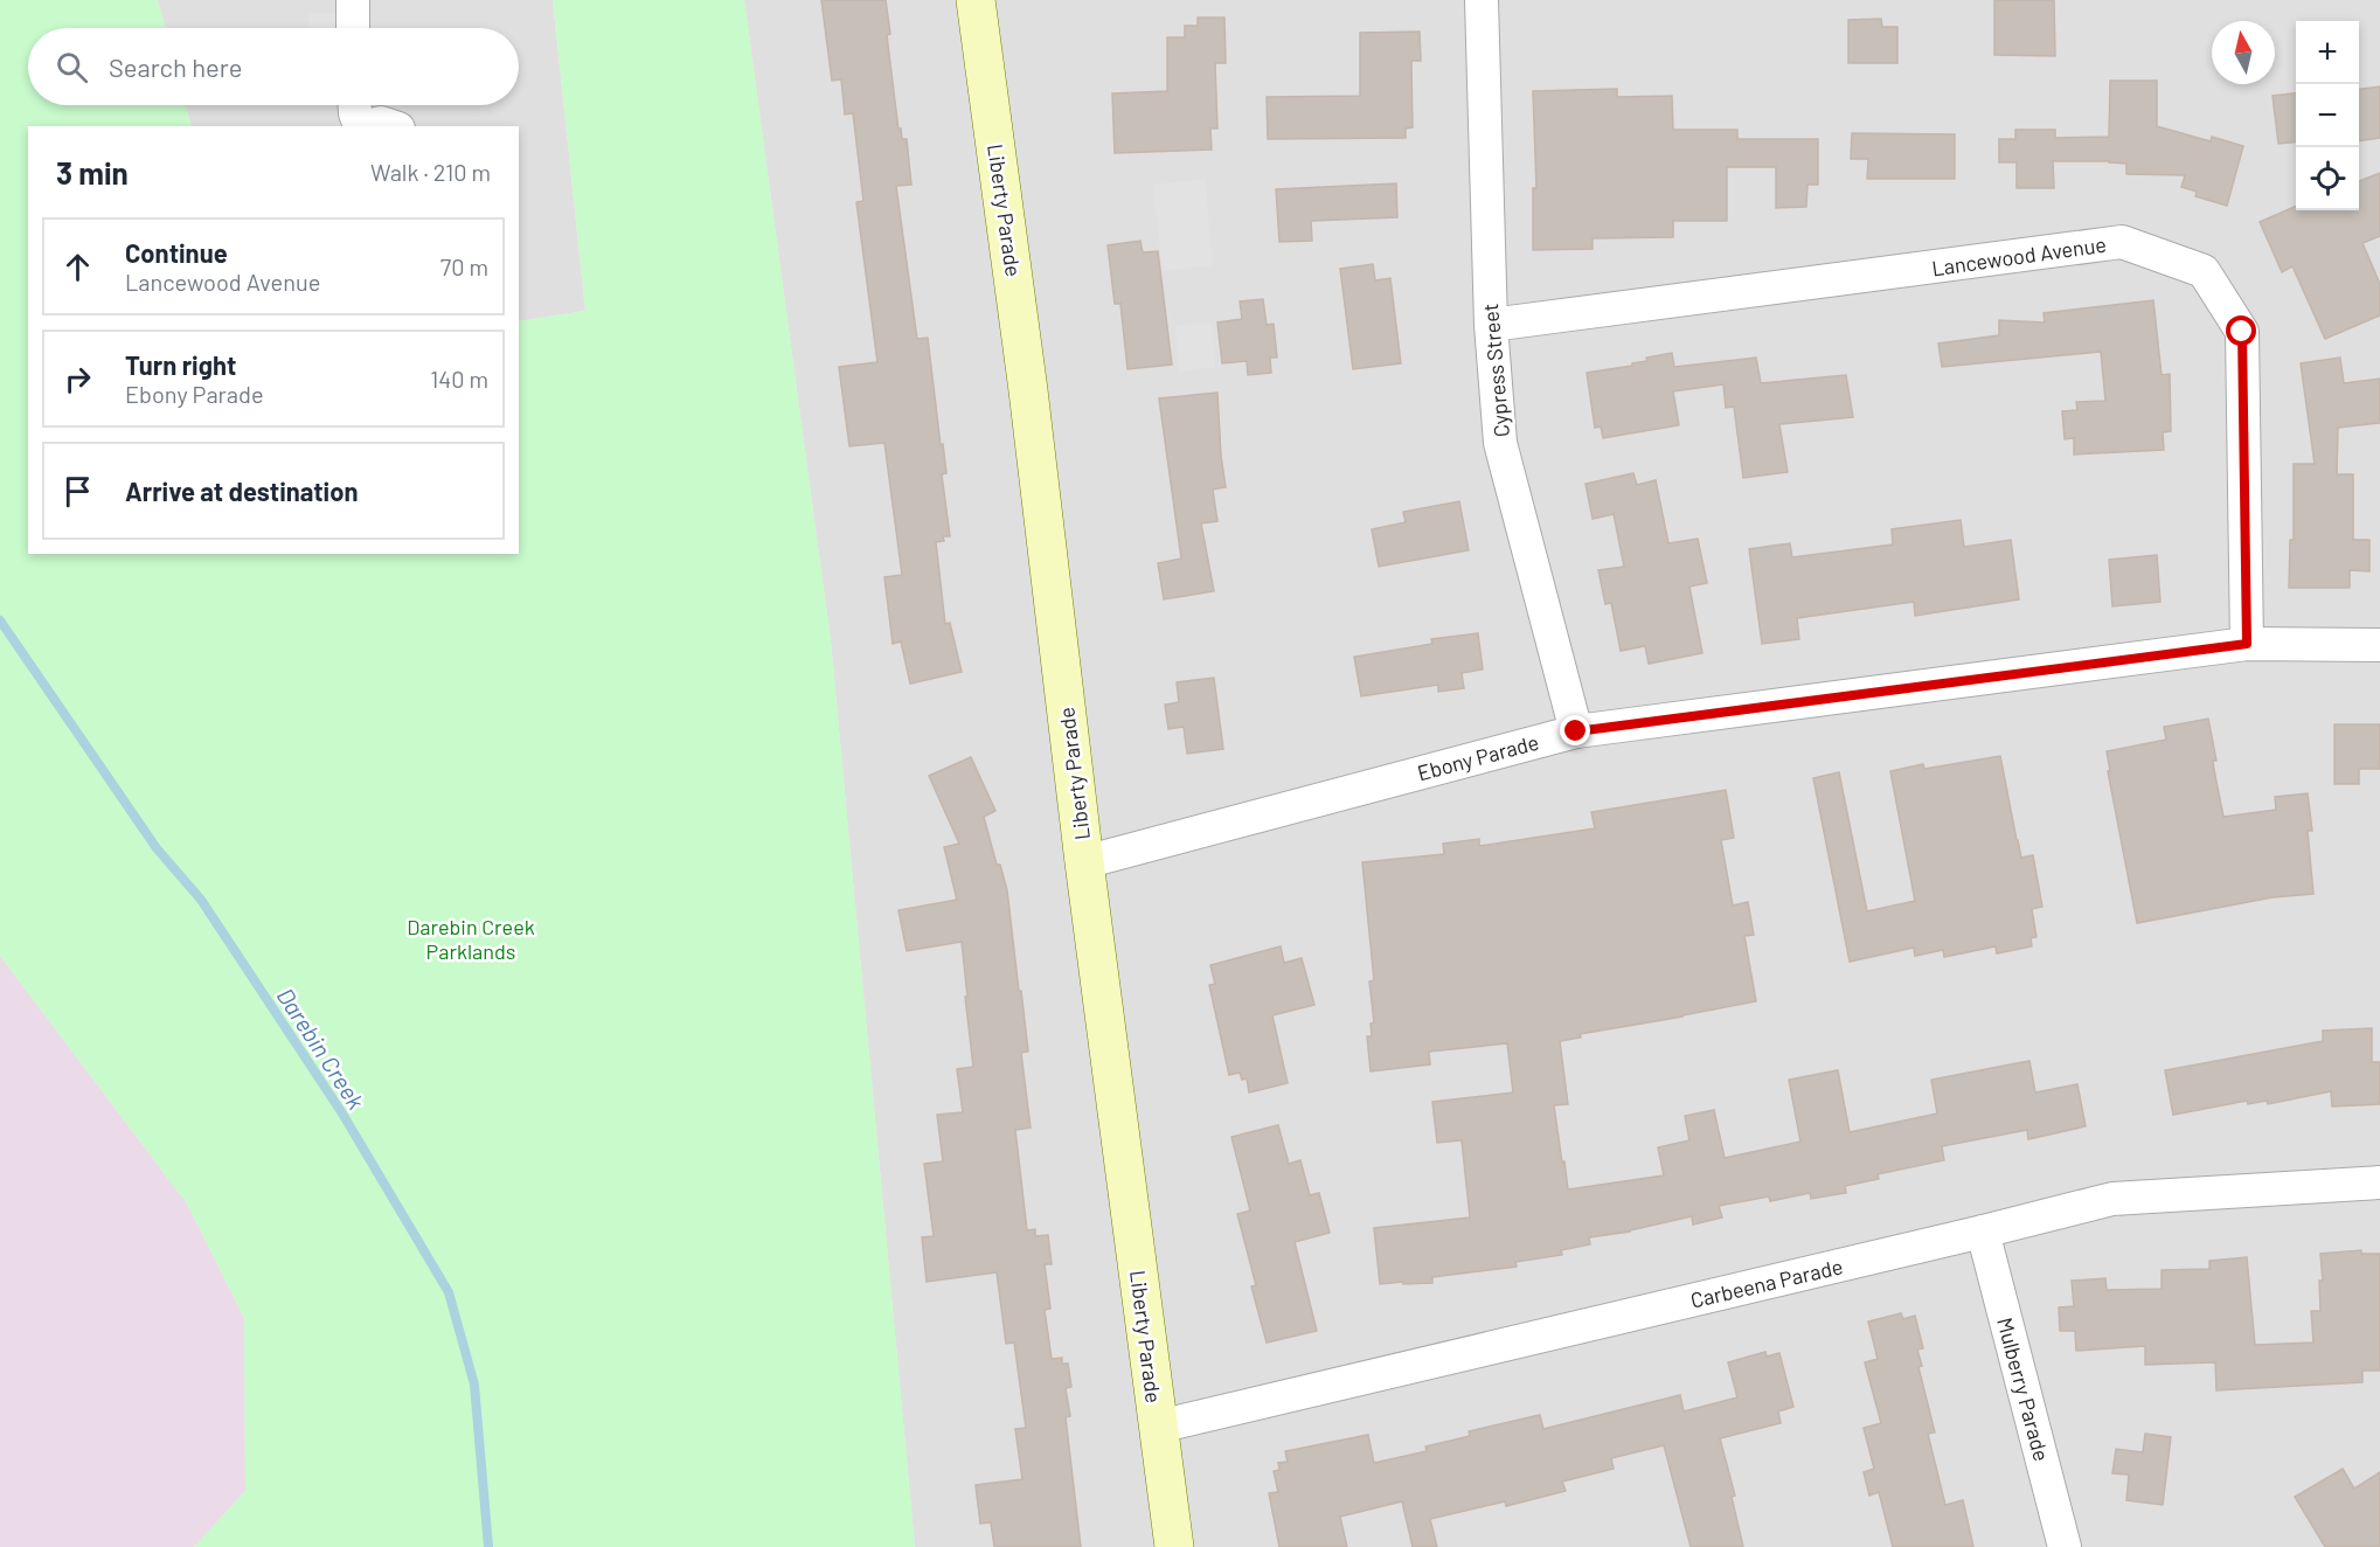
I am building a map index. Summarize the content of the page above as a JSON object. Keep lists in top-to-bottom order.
{
  "streets": {
    "street": [
      "Liberty Parade",
      "Lancewood Avenue",
      "Cypress Street",
      "Ebony Parade",
      "Carbeena Parade",
      "Mulberry Parade"
    ]
  },
  "crossings": [
    ["Liberty Parade", "Ebony Parade"],
    ["Liberty Parade", "Carbeena Parade"],
    ["Lancewood Avenue", "Cypress Street"],
    ["Lancewood Avenue", "Ebony Parade"],
    ["Cypress Street", "Ebony Parade"],
    ["Carbeena Parade", "Mulberry Parade"]
  ],
  "water": ["Darebin Creek"],
  "parks": ["Darebin Creek Parklands"],
  "north": "top",
  "page": {
    "map_buttons": ["+", "−"],
    "search": "Search here",
    "heading": ["3 min", "Walk · 210 m"],
    "list": [
      ["Continue", "Lancewood Avenue", "70 m"],
      ["Turn right", "Ebony Parade", "140 m"],
      "Arrive at destination"
    ]
  }
}
